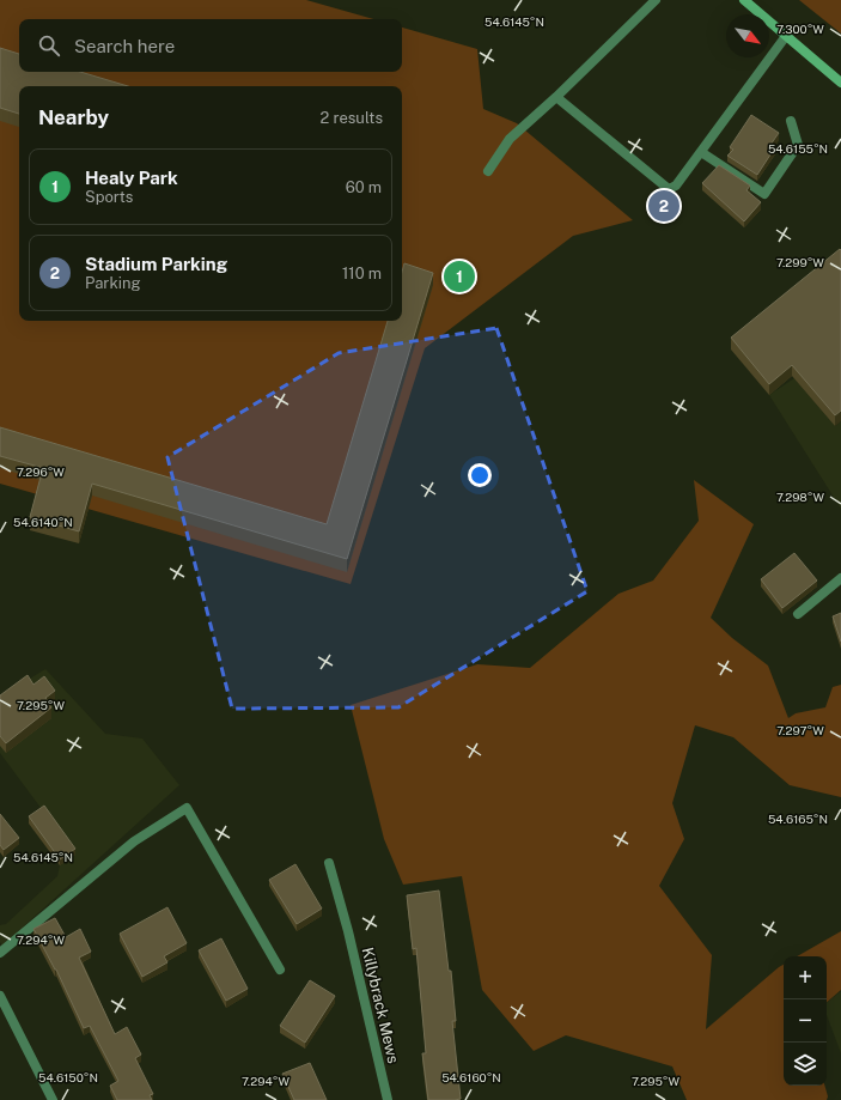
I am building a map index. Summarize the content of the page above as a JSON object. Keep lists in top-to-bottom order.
{
  "streets": {
    "street": ["Killybrack Mews"]
  },
  "north": "bottom right",
  "page": {
    "search": "Search here",
    "heading": ["Nearby", "2 results"],
    "list": [
      {
        "mark": "1",
        "name": "Healy Park",
        "note": "Sports",
        "value": "60 m"
      },
      {
        "mark": "2",
        "name": "Stadium Parking",
        "note": "Parking",
        "value": "110 m"
      }
    ],
    "pins": ["2", "1"],
    "map_buttons": ["+", "−"]
  },
  "coordinates": [
    "54.6145°N",
    "7.300°W",
    "54.6155°N",
    "7.299°W",
    "7.296°W",
    "7.298°W",
    "54.6140°N",
    "7.295°W",
    "7.297°W",
    "54.6165°N",
    "7.294°W",
    "54.6150°N",
    "54.6160°N"
  ]
}
